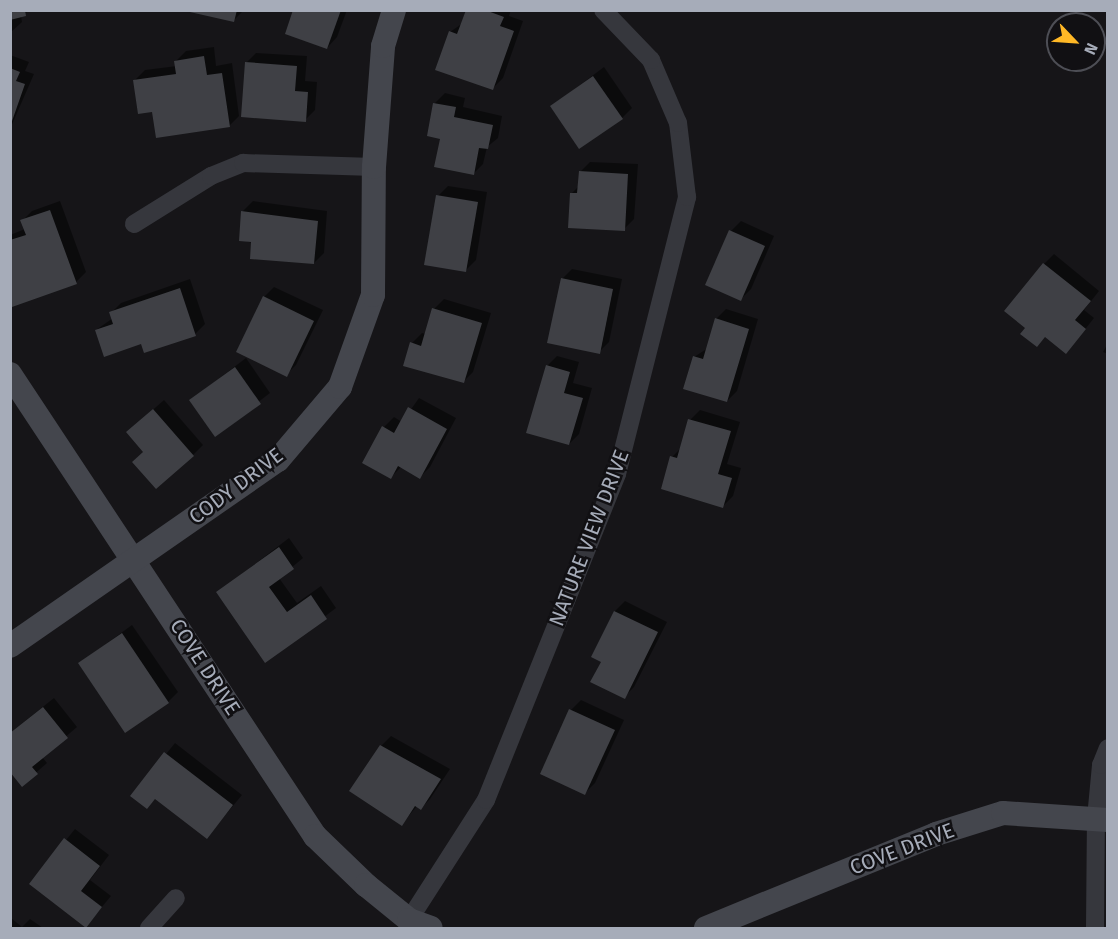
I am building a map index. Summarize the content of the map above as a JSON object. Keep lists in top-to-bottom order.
{
  "streets": {
    "main road": ["CODY DRIVE", "COVE DRIVE"],
    "street": ["NATURE VIEW DRIVE"]
  },
  "crossings": [
    ["CODY DRIVE", "COVE DRIVE"],
    ["NATURE VIEW DRIVE", "COVE DRIVE"]
  ],
  "north": "bottom right"
}
